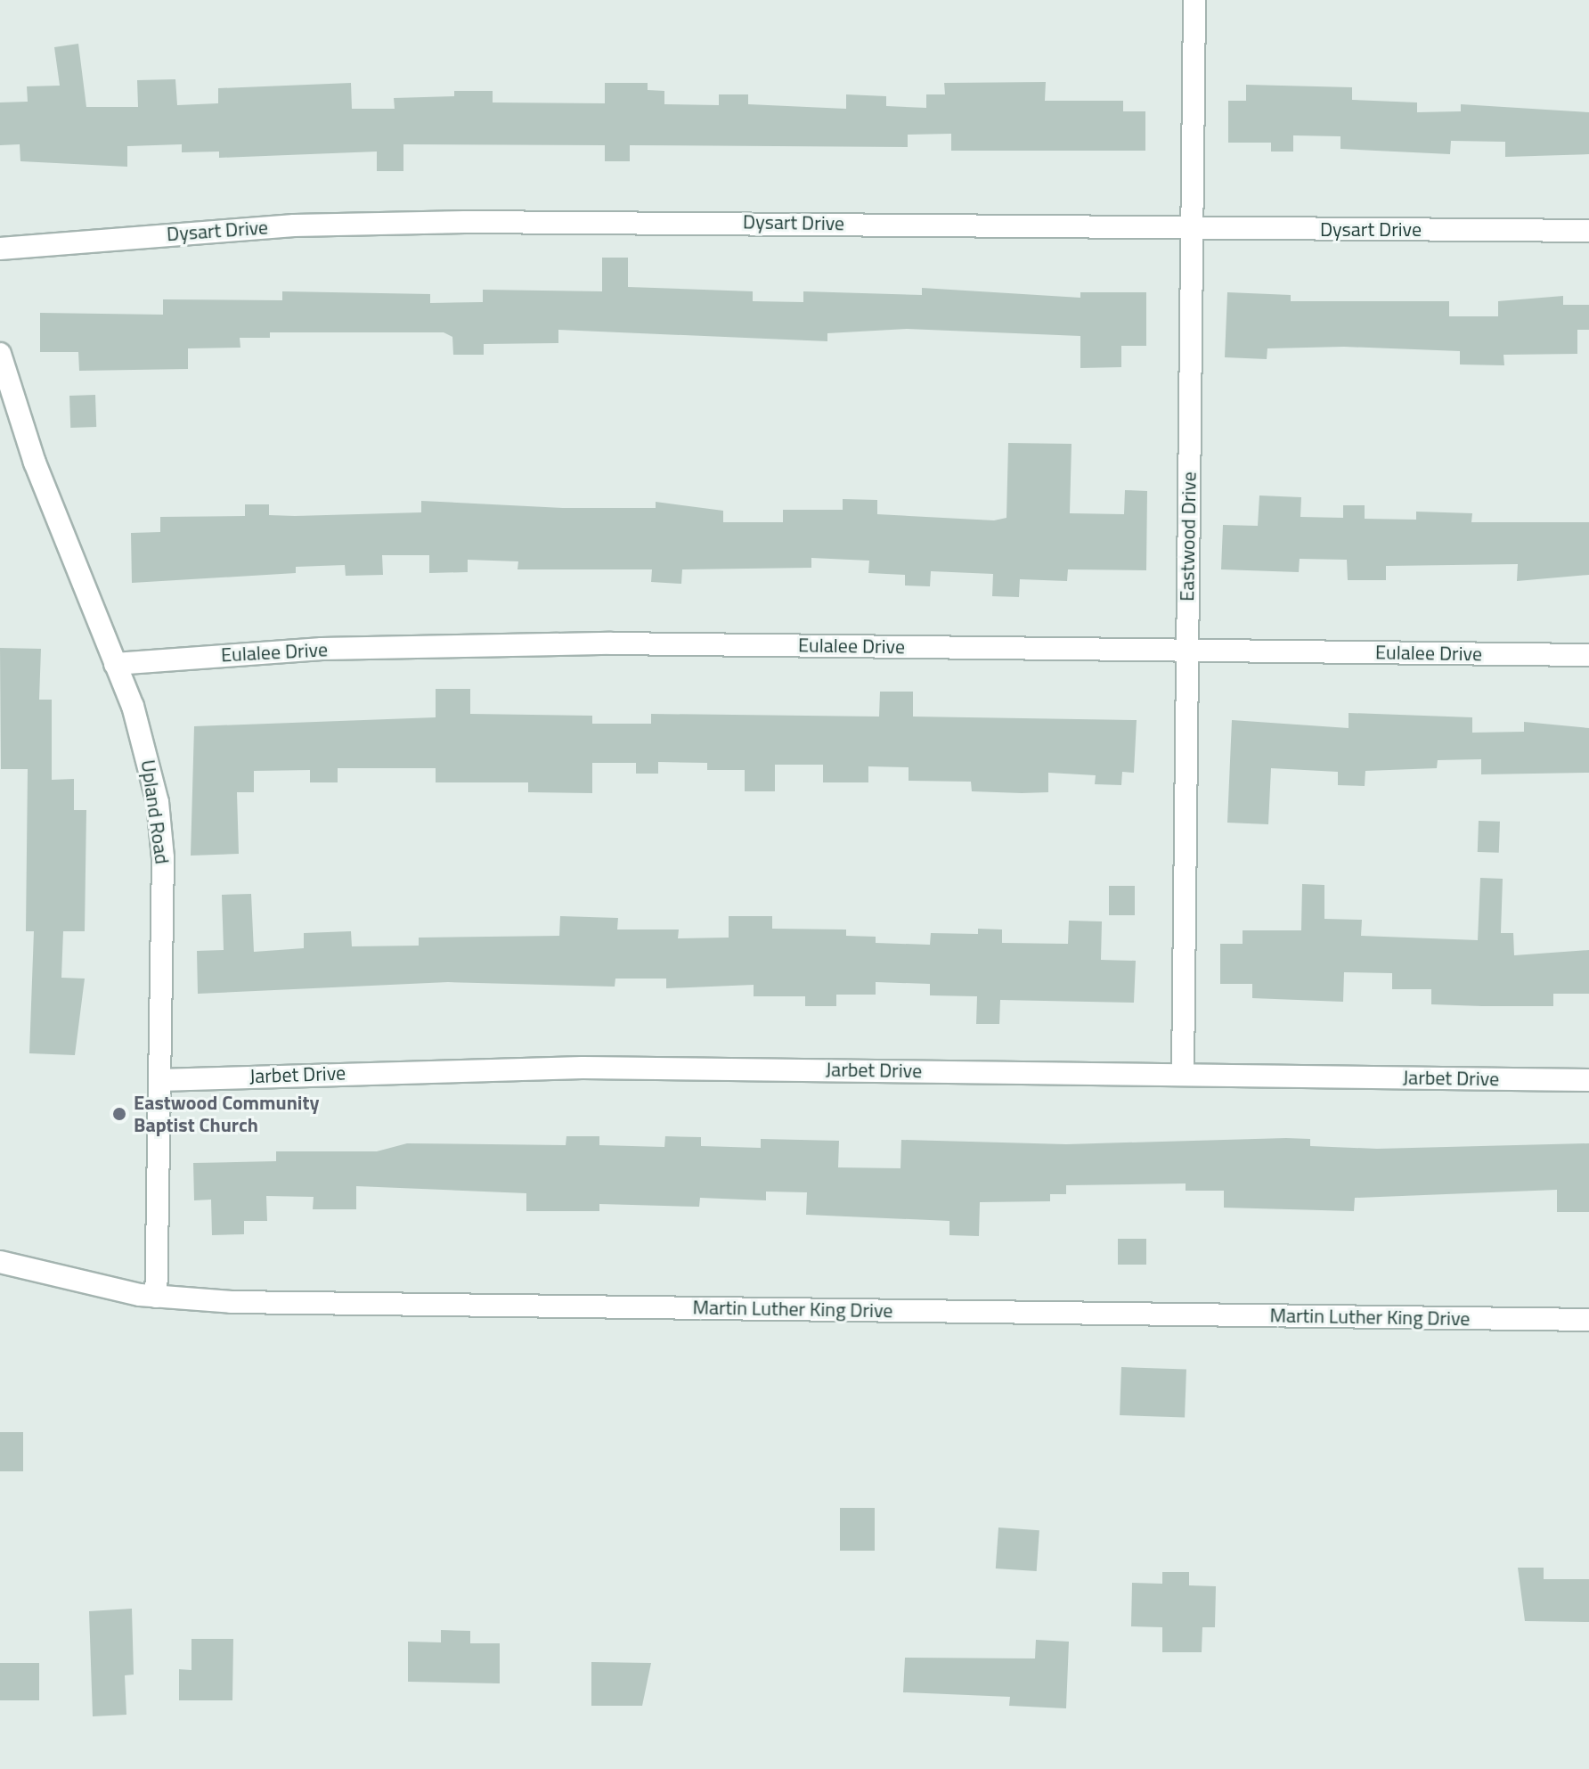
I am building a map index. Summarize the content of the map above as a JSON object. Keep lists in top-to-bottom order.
{
  "streets": {
    "street": [
      "Dysart Drive",
      "Eastwood Drive",
      "Eulalee Drive",
      "Upland Road",
      "Jarbet Drive",
      "Martin Luther King Drive"
    ]
  },
  "crossings": [
    ["Dysart Drive", "Eastwood Drive"],
    ["Eastwood Drive", "Eulalee Drive"],
    ["Eastwood Drive", "Jarbet Drive"],
    ["Eulalee Drive", "Upland Road"],
    ["Upland Road", "Jarbet Drive"],
    ["Upland Road", "Martin Luther King Drive"]
  ],
  "places": ["Eastwood Community Baptist Church"]
}
